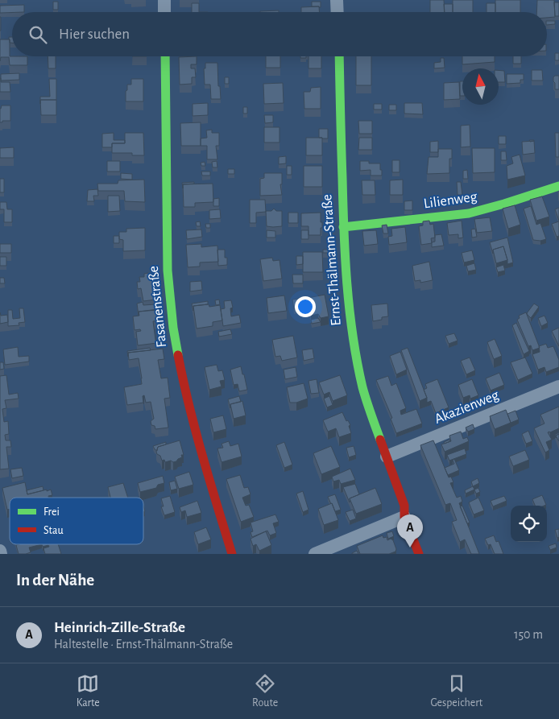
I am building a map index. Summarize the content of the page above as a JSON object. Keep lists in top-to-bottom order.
{
  "streets": {
    "street": [
      "Lilienweg",
      "Ernst-Thälmann-Straße",
      "Fasanenstraße",
      "Akazienweg"
    ]
  },
  "crossings": [
    ["Lilienweg", "Ernst-Thälmann-Straße"],
    ["Ernst-Thälmann-Straße", "Akazienweg"]
  ],
  "legend": ["Frei", "Stau"],
  "north": "top",
  "page": {
    "search": "Hier suchen",
    "pins": "A",
    "heading": "In der Nähe",
    "list": [
      {
        "mark": "A",
        "name": "Heinrich-Zille-Straße",
        "note": "Haltestelle · Ernst-Thälmann-Straße",
        "value": "150 m"
      }
    ],
    "nav": ["Karte", "Route", "Gespeichert"]
  }
}
